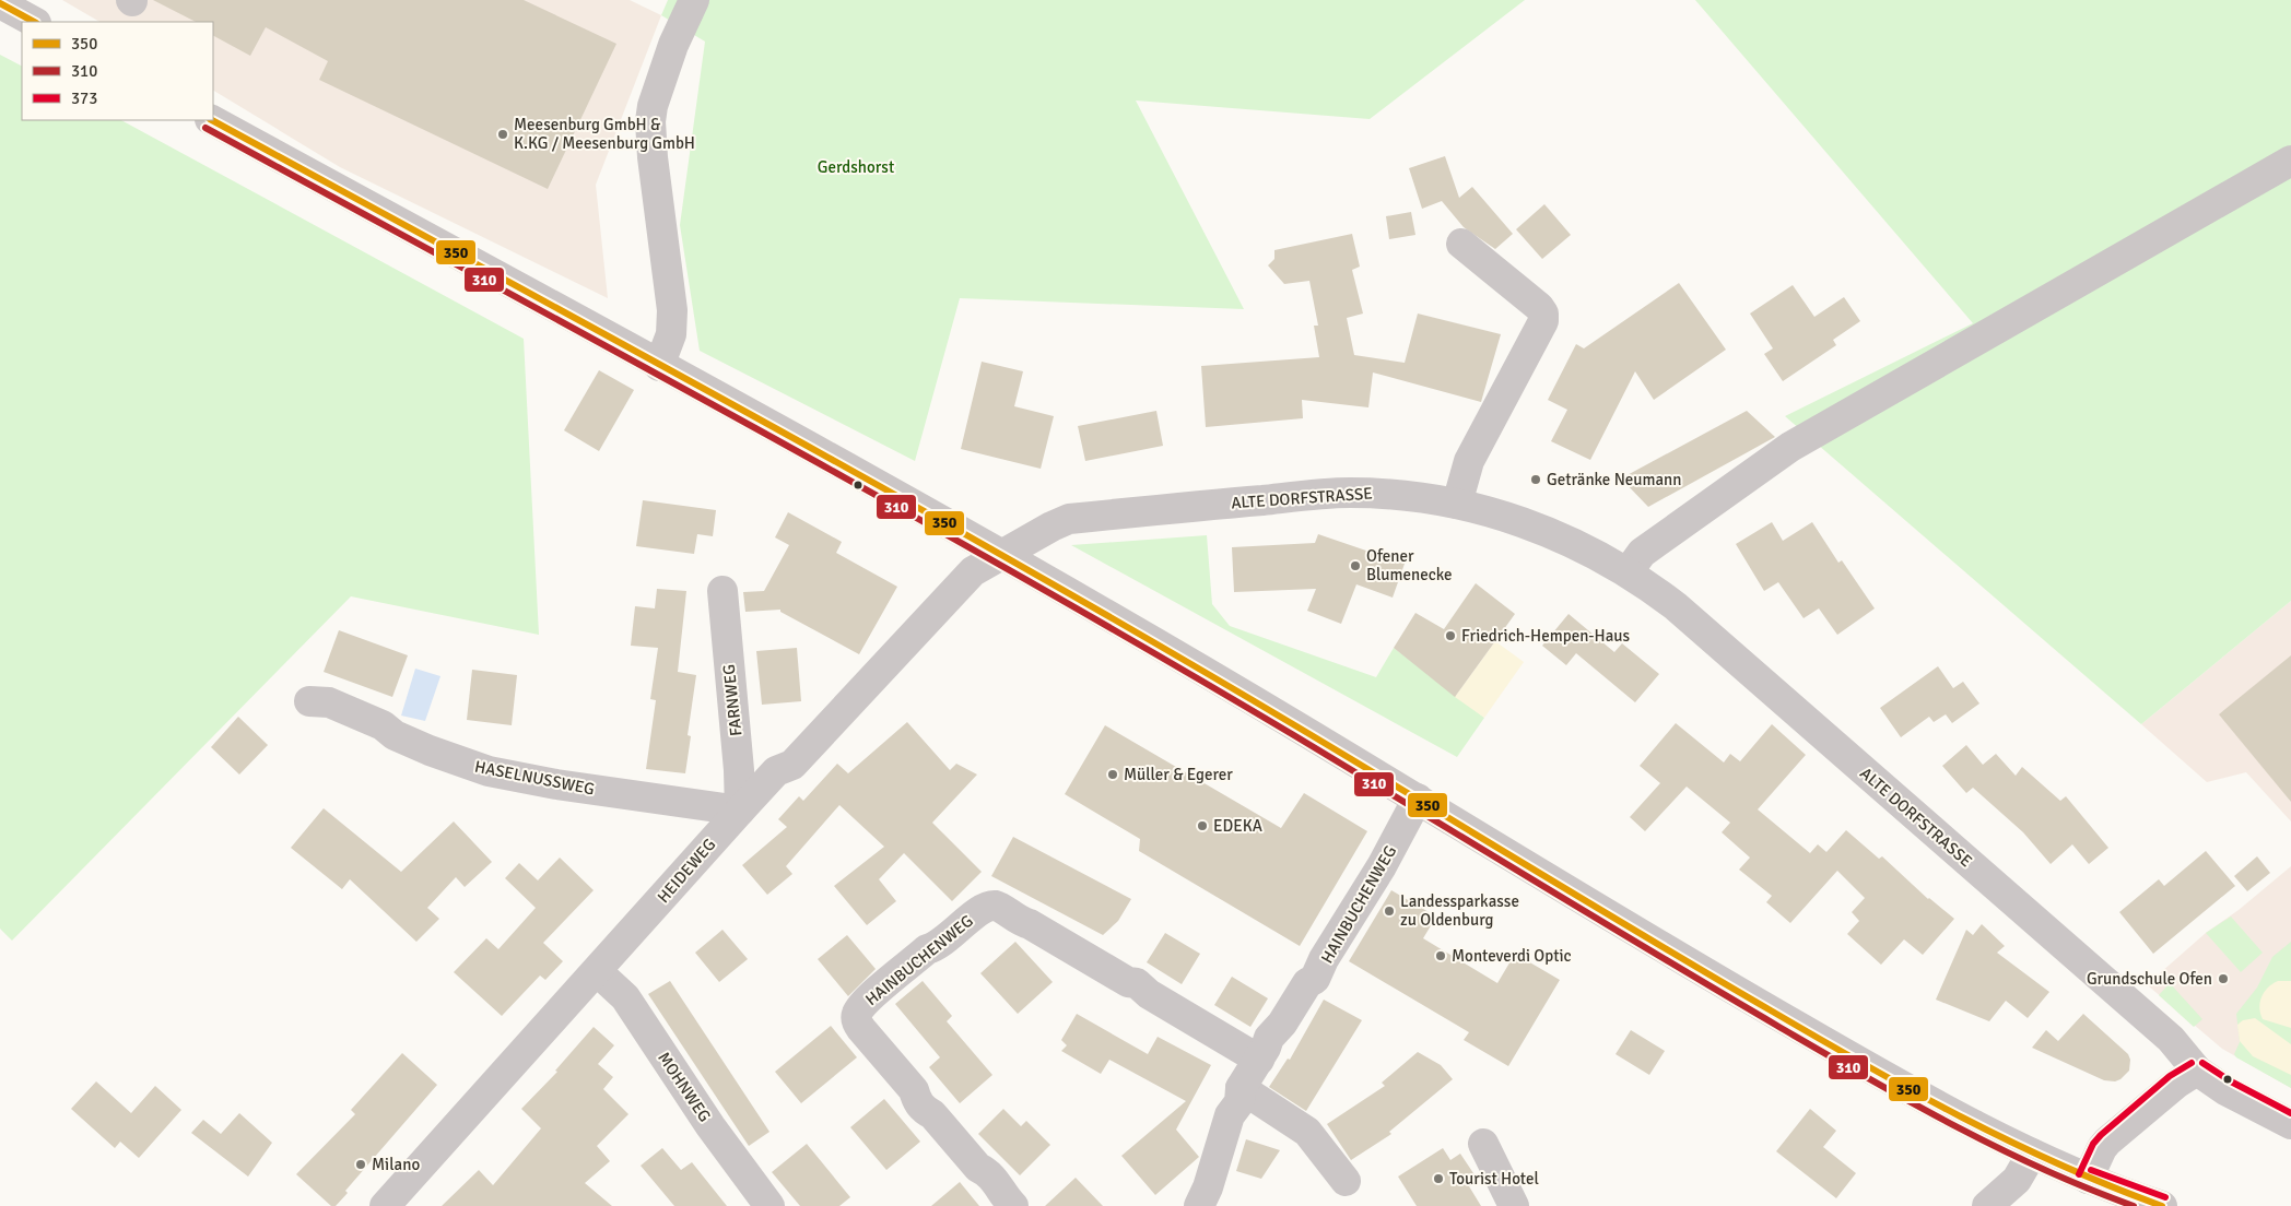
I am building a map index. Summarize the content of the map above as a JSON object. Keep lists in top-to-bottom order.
{
  "streets": {
    "street": [
      "ALTE DORFSTRASSE",
      "FARNWEG",
      "HASELNUSSWEG",
      "HEIDEWEG",
      "HAINBUCHENWEG",
      "MOHNWEG"
    ]
  },
  "crossings": [
    ["ALTE DORFSTRASSE", "HEIDEWEG"],
    ["FARNWEG", "HASELNUSSWEG"],
    ["FARNWEG", "HEIDEWEG"],
    ["HASELNUSSWEG", "HEIDEWEG"],
    ["HEIDEWEG", "MOHNWEG"]
  ],
  "parks": ["Gerdshorst"],
  "places": [
    "Meesenburg GmbH & K.KG / Meesenburg GmbH",
    "Getränke Neumann",
    "Ofener Blumenecke",
    "Friedrich-Hempen-Haus",
    "Müller & Egerer",
    "EDEKA",
    "Landessparkasse zu Oldenburg",
    "Monteverdi Optic",
    "Grundschule Ofen",
    "Milano",
    "Tourist Hotel"
  ],
  "lines": ["transit line 350", "transit line 310", "transit line 373"],
  "legend": ["350", "310", "373"]
}
